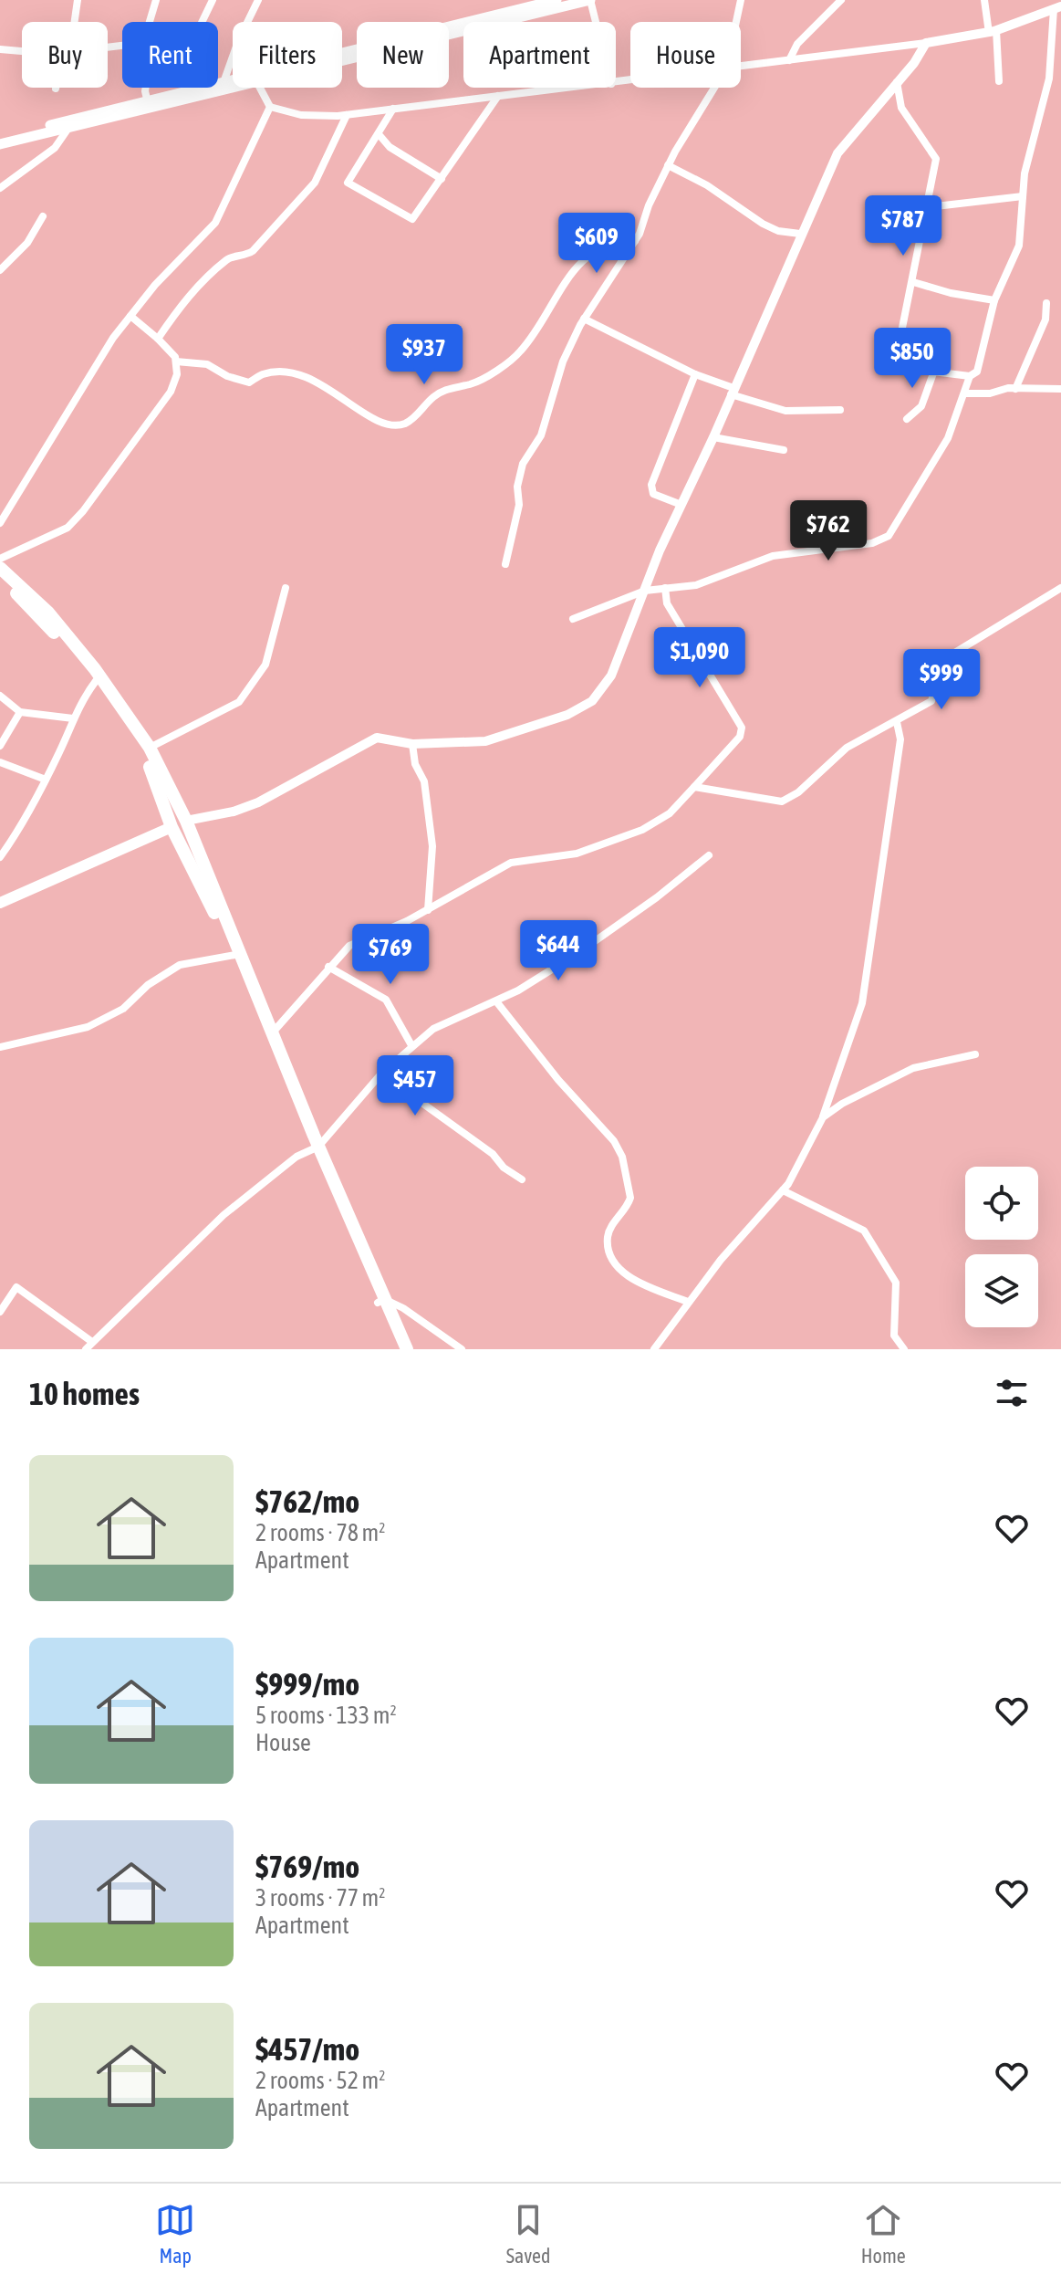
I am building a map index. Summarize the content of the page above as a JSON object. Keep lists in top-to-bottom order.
{
  "page": {
    "chip": [
      "Buy",
      "Rent",
      "Filters",
      "New",
      "Apartment",
      "House"
    ],
    "price": [
      "$787",
      "$609",
      "$937",
      "$850",
      "$762",
      "$1,090",
      "$999",
      "$644",
      "$769",
      "$457"
    ],
    "heading": "10 homes",
    "list": [
      {
        "name": "$762/mo",
        "note": "2 rooms · 78 m² · Apartment"
      },
      {
        "name": "$999/mo",
        "note": "5 rooms · 133 m² · House"
      },
      {
        "name": "$769/mo",
        "note": "3 rooms · 77 m² · Apartment"
      },
      {
        "name": "$457/mo",
        "note": "2 rooms · 52 m² · Apartment"
      }
    ],
    "tabs": ["Map", "Saved", "Home"]
  }
}
